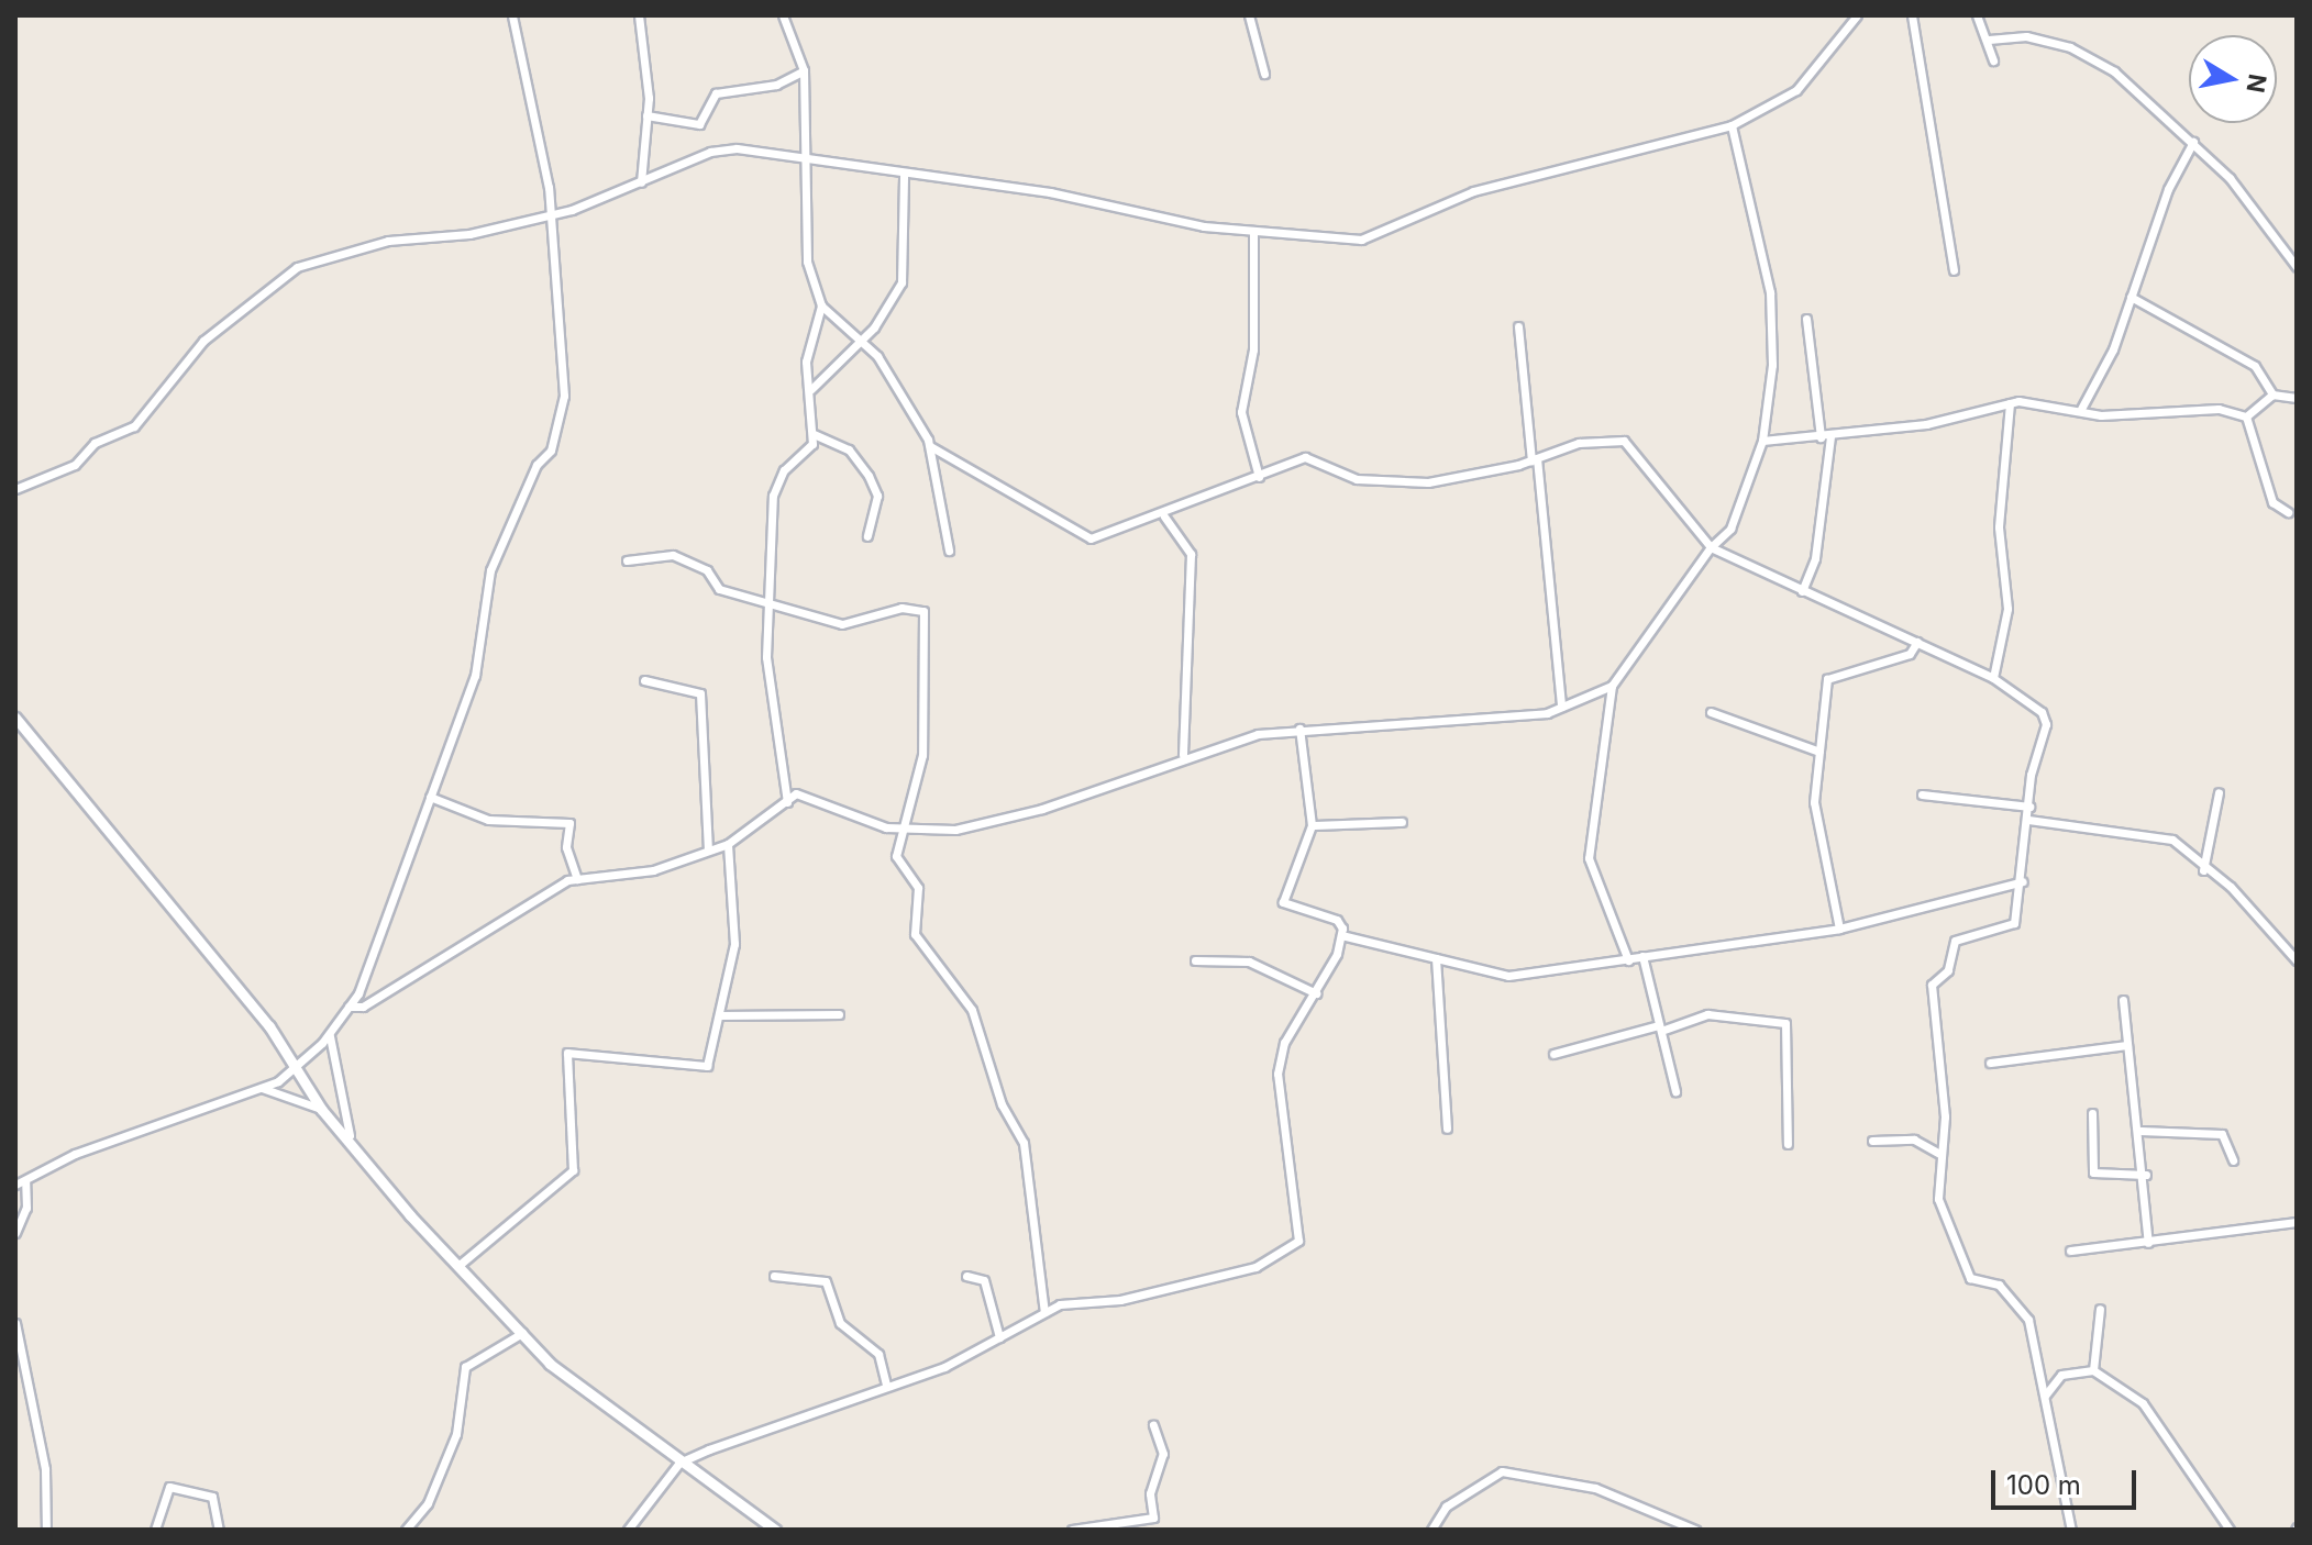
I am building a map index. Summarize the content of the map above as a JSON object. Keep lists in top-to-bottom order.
{
  "scale_bar": "100 m",
  "north": "right"
}
